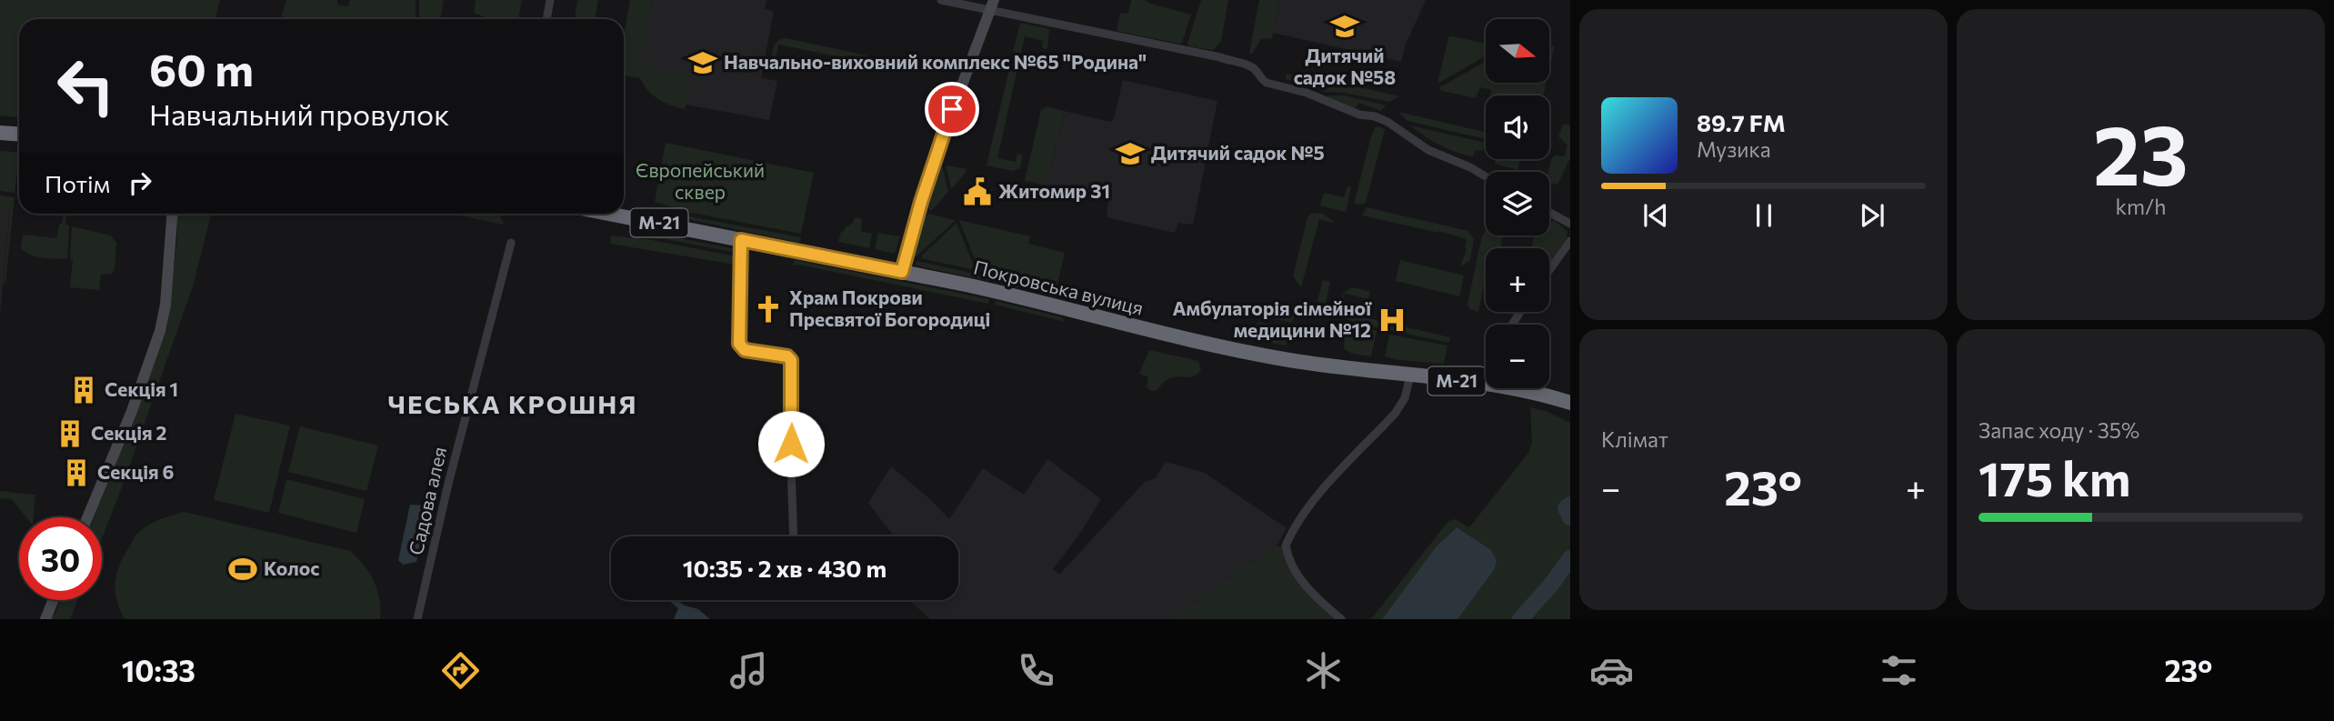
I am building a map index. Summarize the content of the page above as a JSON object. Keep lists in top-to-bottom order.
{
  "streets": {
    "highway": ["М-21", "Покровська вулиця"],
    "street": ["Садова алея"]
  },
  "districts": ["ЧЕСЬКА КРОШНЯ"],
  "parks": ["Європейський сквер"],
  "places": {
    "school or university": ["Дитячий садок №58", "Навчально-виховний комплекс №65 \"Родина\"", "Дитячий садок №5"],
    "public building": ["Житомир 31"],
    "church": ["Храм Покрови Пресвятої Богородиці"],
    "hospital": ["Амбулаторія сімейної медицини №12"],
    "building": ["Секція 1", "Секція 2", "Секція 6"],
    "sports": ["Колос"]
  },
  "north": "right",
  "page": {
    "tile": [
      ["23", "km/h"],
      "Клімат",
      ["Запас ходу · 35%", "175 km"]
    ],
    "map_buttons": ["+", "−"],
    "turn": ["60 m", "Навчальний провулок"],
    "song": ["89.7 FM", "Музика"],
    "then": "Потім",
    "heat": ["−", "23°", "+"],
    "limit": "30",
    "trip": "10:35 · 2 хв · 430 m",
    "tabs": ["10:33", "23°"]
  }
}
